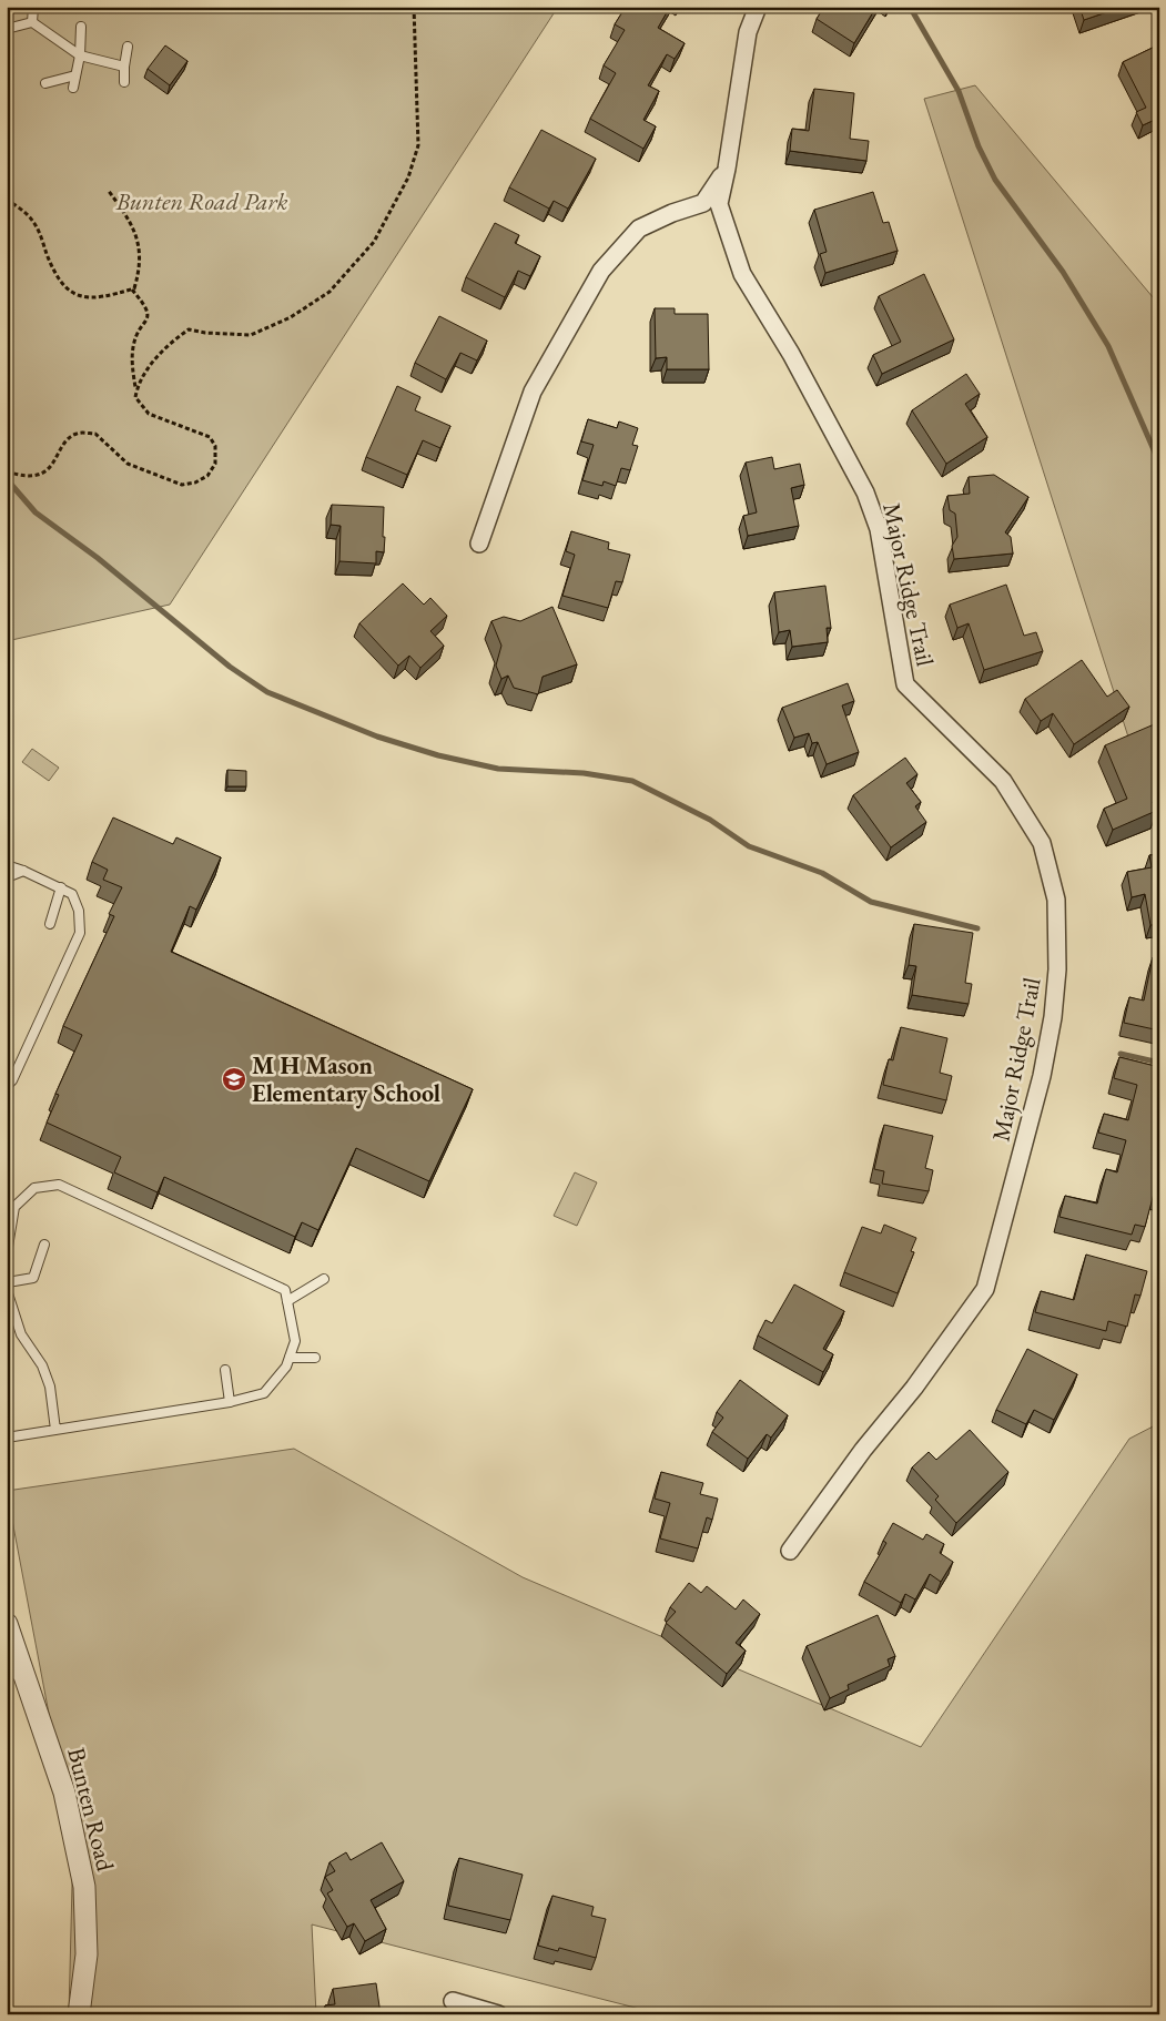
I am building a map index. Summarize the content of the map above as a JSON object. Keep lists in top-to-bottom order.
{
  "streets": {
    "street": ["Major Ridge Trail", "Bunten Road"]
  },
  "parks": ["Bunten Road Park"],
  "places": {
    "school or university": ["M H Mason Elementary School"]
  }
}
